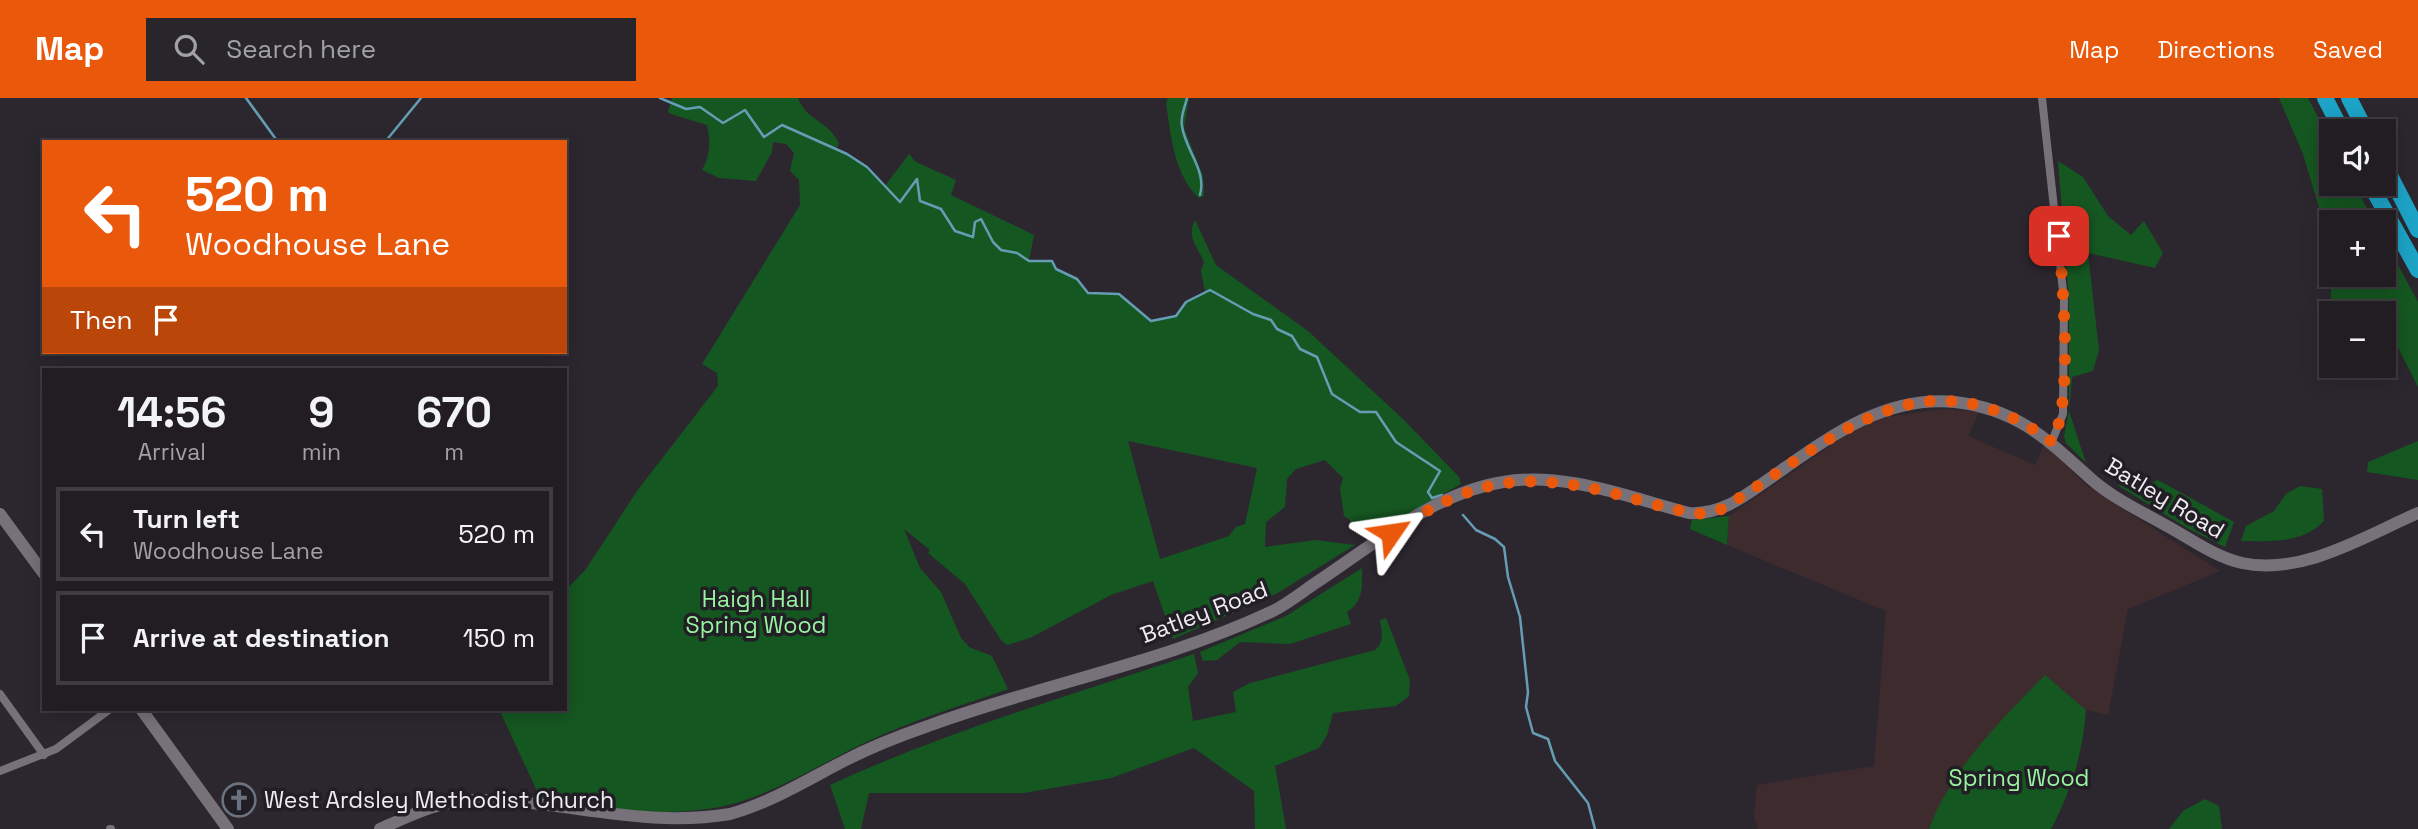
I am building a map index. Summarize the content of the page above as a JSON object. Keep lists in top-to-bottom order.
{
  "streets": {
    "street": ["Batley Road"]
  },
  "parks": ["Haigh Hall Spring Wood", "Spring Wood"],
  "places": {
    "church": ["West Ardsley Methodist Church"]
  },
  "page": {
    "header": "Map",
    "search": "Search here",
    "nav": ["Map", "Directions", "Saved"],
    "map_buttons": ["+", "−"],
    "turn": ["520 m", "Woodhouse Lane"],
    "then": "Then",
    "eta": [
      "14:56",
      "Arrival",
      "9",
      "min",
      "670",
      "m"
    ],
    "list": [
      {
        "name": "Turn left",
        "note": "Woodhouse Lane",
        "value": "520 m"
      },
      {
        "name": "Arrive at destination",
        "value": "150 m"
      }
    ]
  }
}
